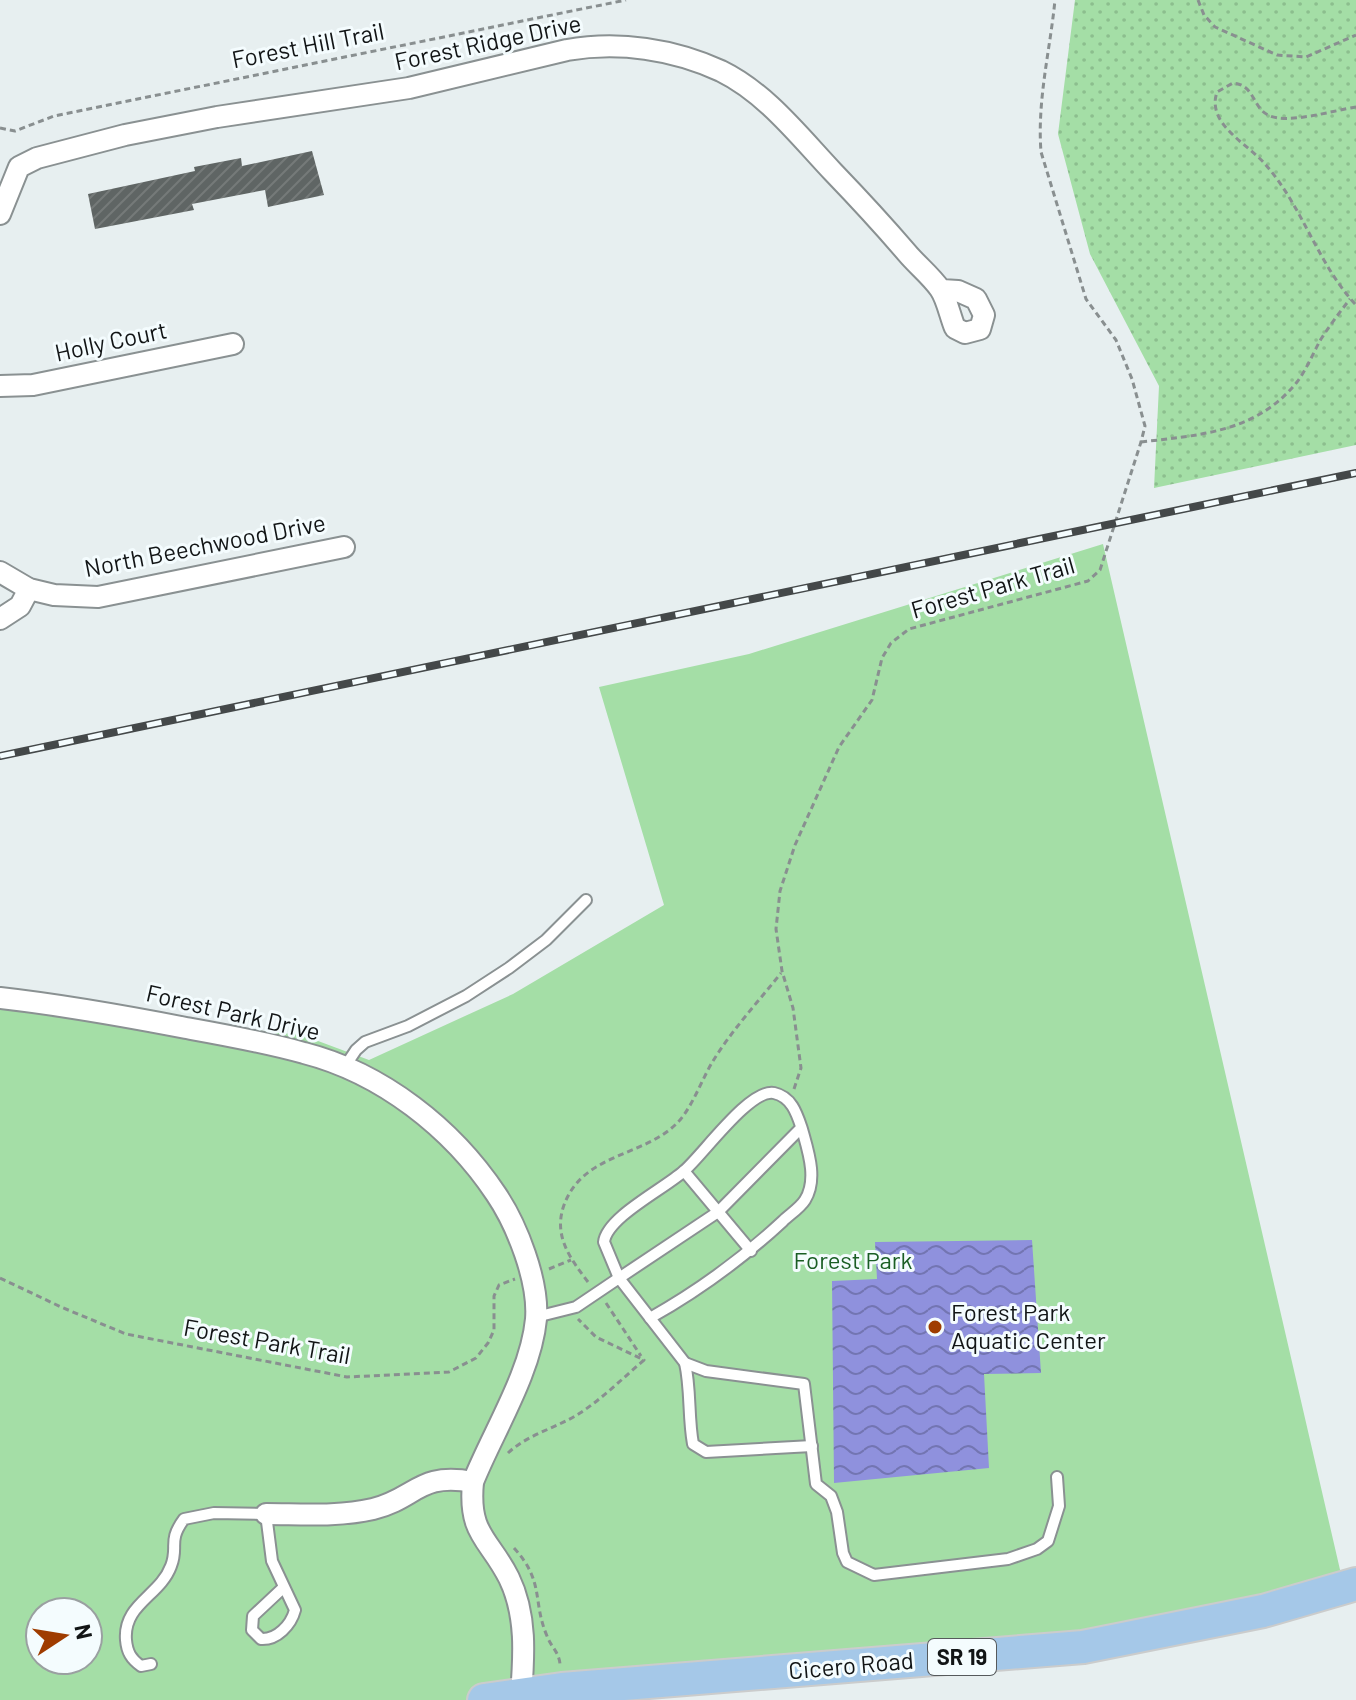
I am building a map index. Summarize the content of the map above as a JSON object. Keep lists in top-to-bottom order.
{
  "streets": {
    "main road": ["SR 19", "Cicero Road"],
    "street": [
      "Forest Ridge Drive",
      "Holly Court",
      "North Beechwood Drive",
      "Forest Park Drive"
    ],
    "path": ["Forest Hill Trail", "Forest Park Trail"]
  },
  "crossings": [
    ["Forest Park Trail", "Forest Park Drive"],
    ["Forest Park Drive", "Cicero Road"]
  ],
  "parks": ["Forest Park"],
  "places": ["Forest Park Aquatic Center"],
  "north": "right"
}
